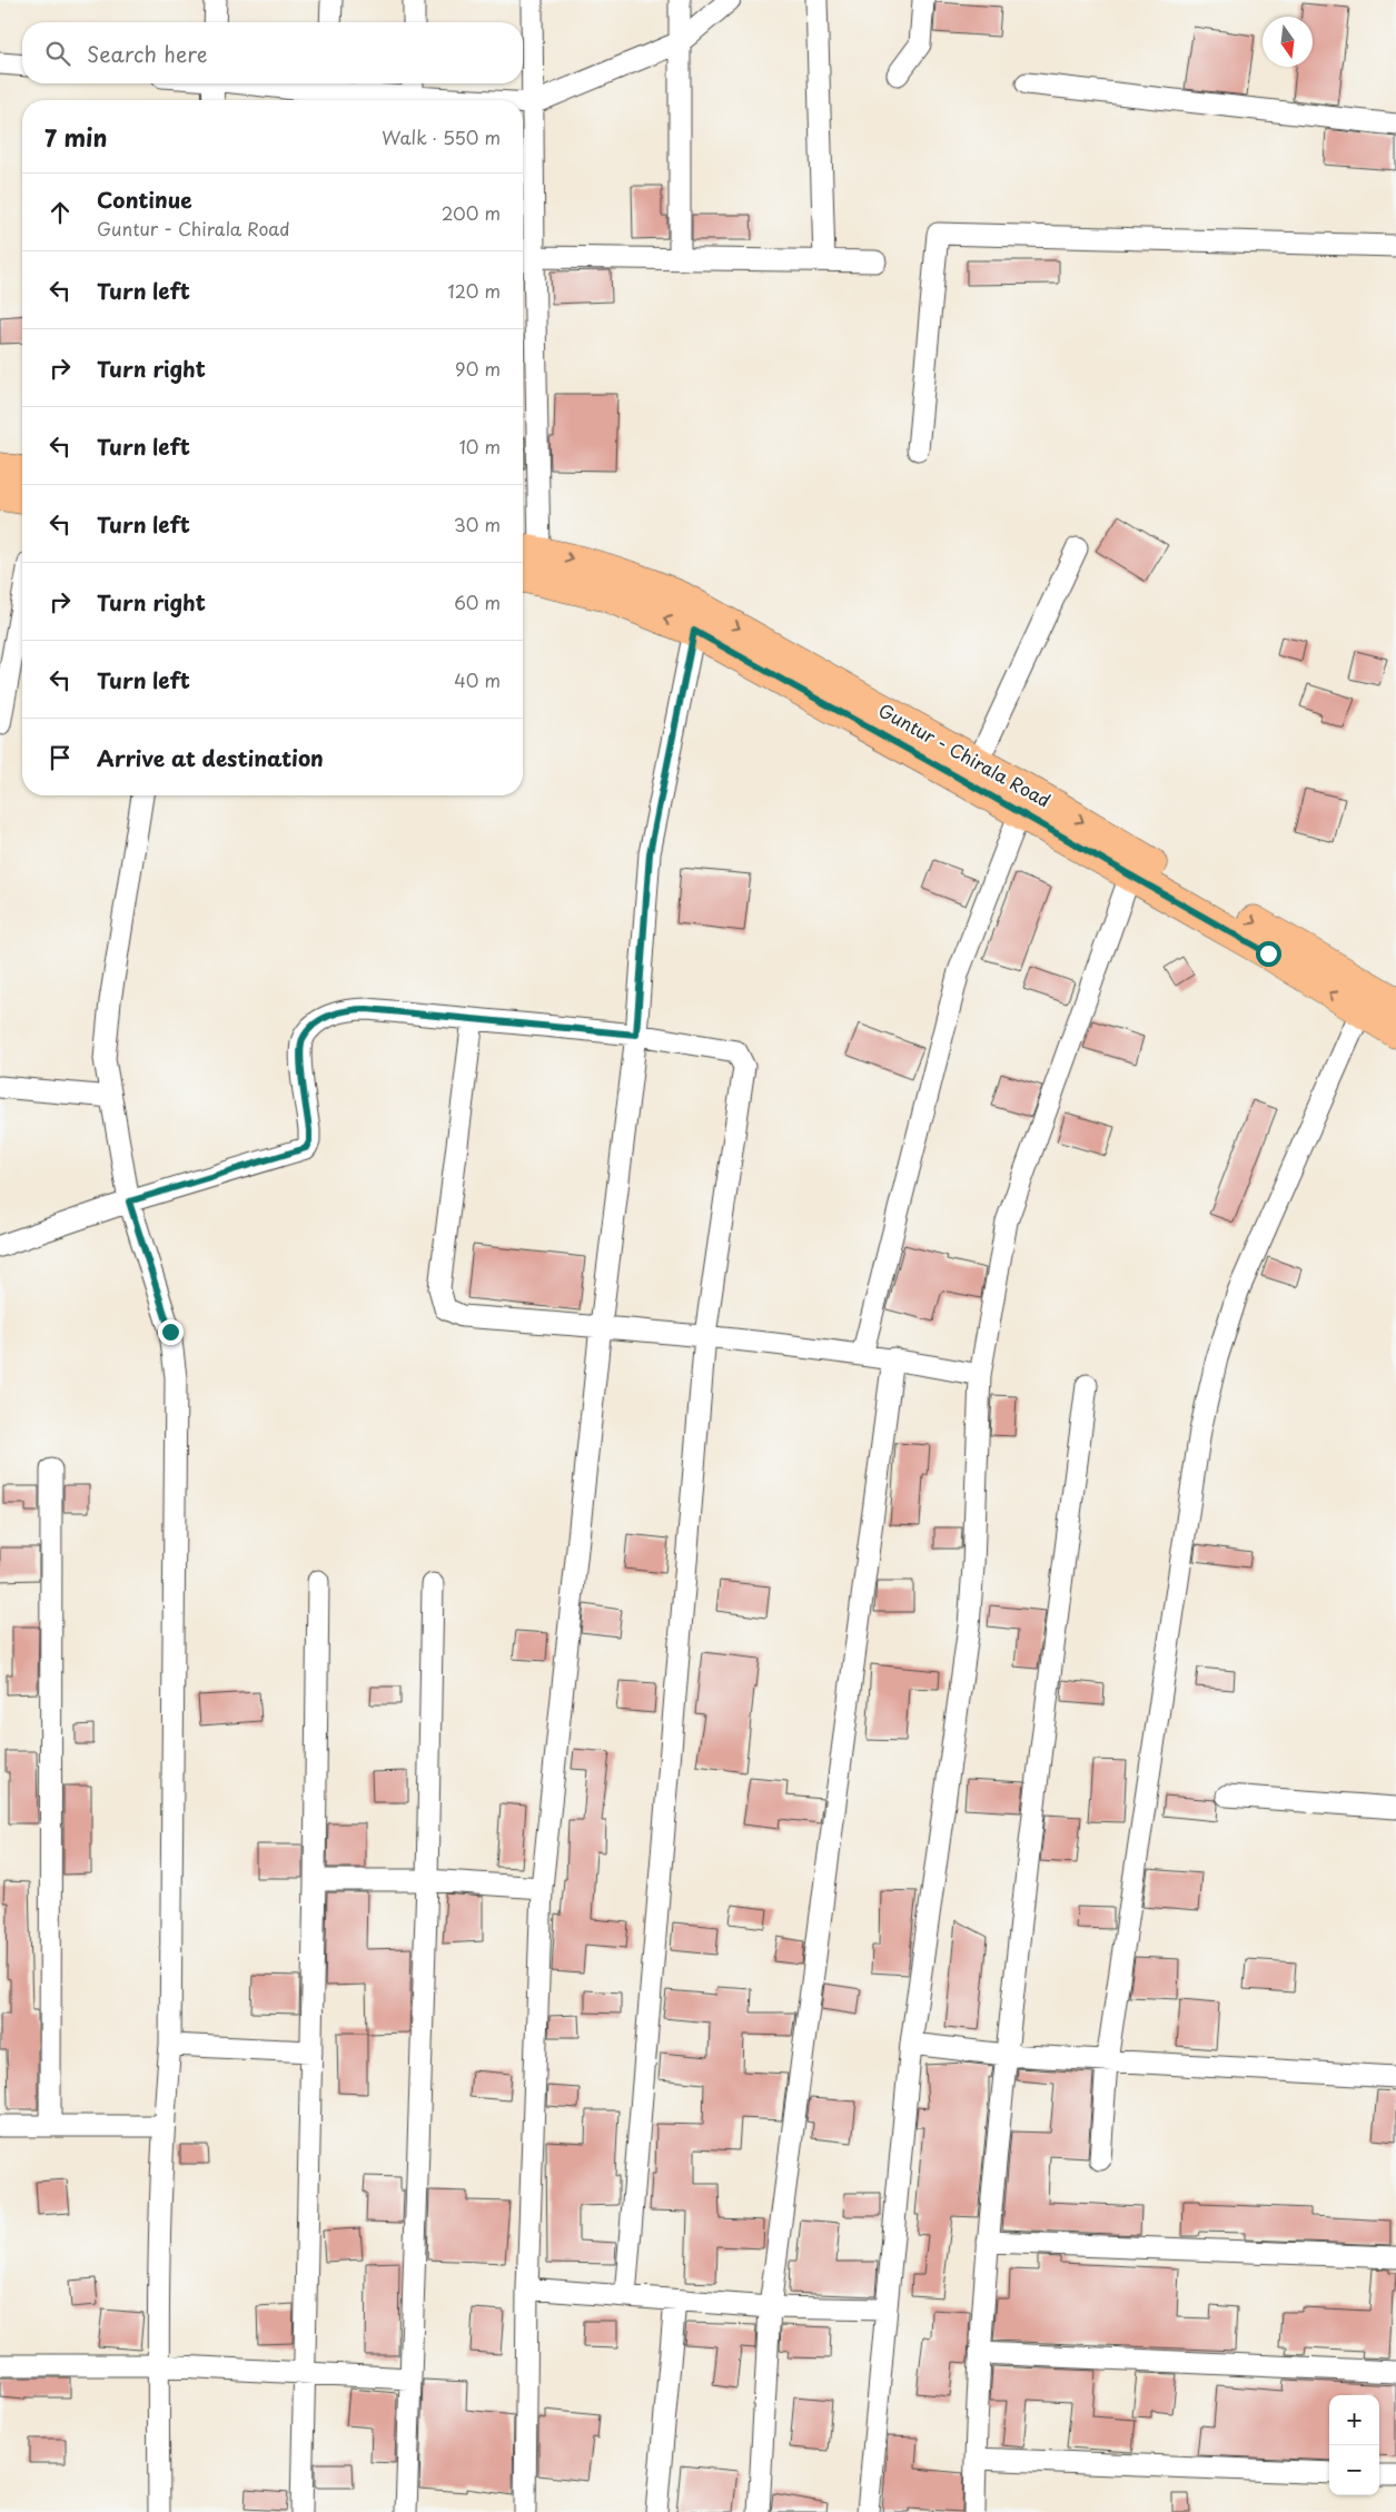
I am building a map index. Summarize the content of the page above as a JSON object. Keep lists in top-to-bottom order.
{
  "streets": {
    "main road": ["Guntur - Chirala Road"]
  },
  "north": "bottom",
  "page": {
    "search": "Search here",
    "heading": ["7 min", "Walk · 550 m"],
    "list": [
      ["Continue", "Guntur - Chirala Road", "200 m"],
      ["Turn left", "120 m"],
      ["Turn right", "90 m"],
      ["Turn left", "10 m"],
      ["Turn left", "30 m"],
      ["Turn right", "60 m"],
      ["Turn left", "40 m"],
      "Arrive at destination"
    ],
    "map_buttons": ["+", "−"]
  }
}
